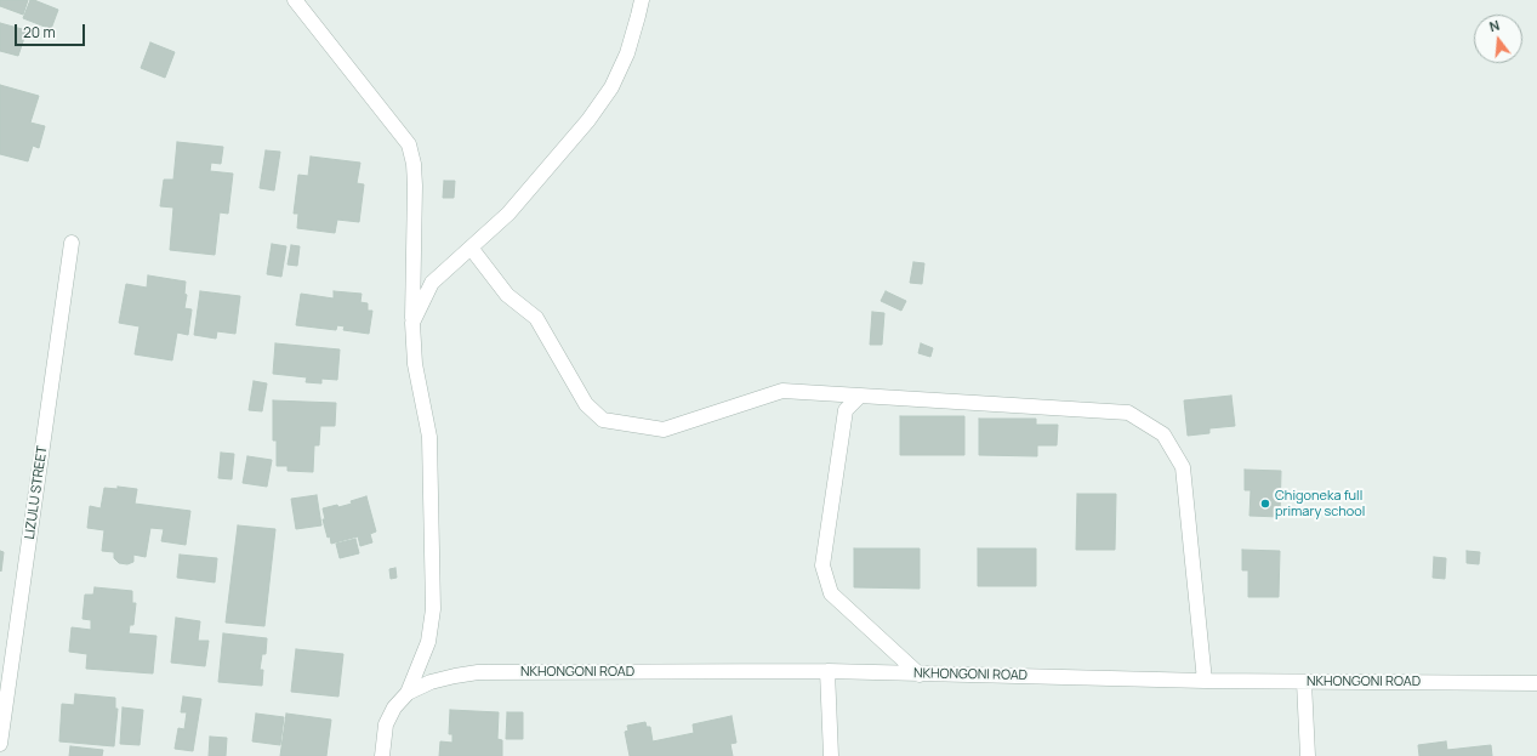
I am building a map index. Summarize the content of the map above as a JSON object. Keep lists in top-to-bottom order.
{
  "streets": {
    "street": ["LIZULU STREET", "NKHONGONI ROAD"]
  },
  "places": ["Chigoneka full primary school"],
  "scale_bar": "20 m",
  "north": "top"
}
